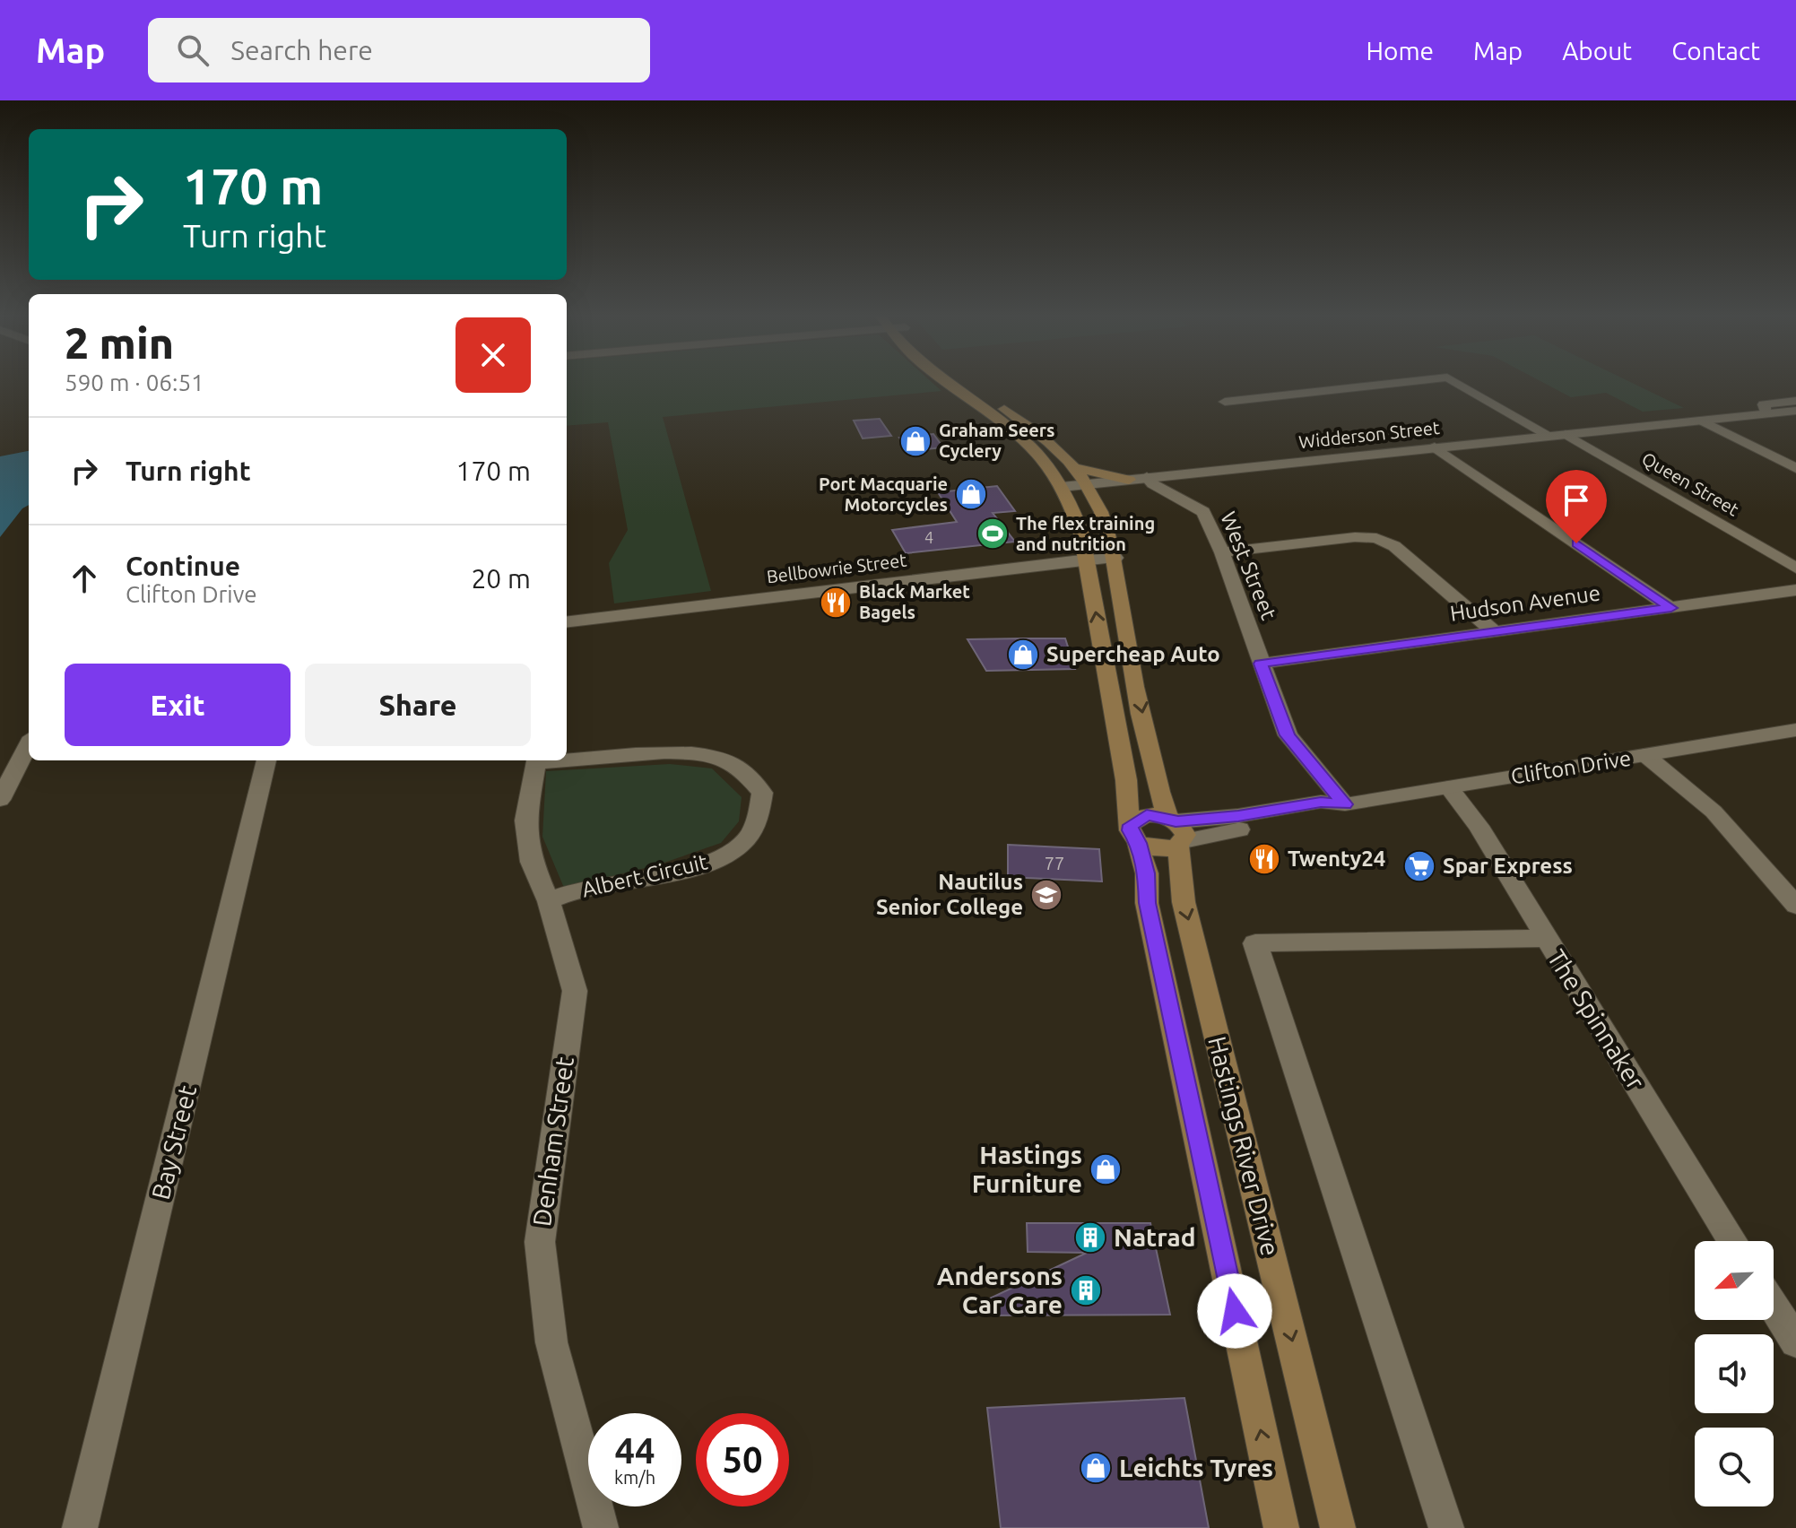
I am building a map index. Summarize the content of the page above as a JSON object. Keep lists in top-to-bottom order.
{
  "streets": {
    "main road": ["Hastings River Drive"],
    "street": [
      "Widderson Street",
      "Queen Street",
      "West Street",
      "Bellbowrie Street",
      "Hudson Avenue",
      "Clifton Drive",
      "Albert Circuit",
      "The Spinnaker",
      "Denham Street",
      "Bay Street"
    ]
  },
  "crossings": [
    ["Widderson Street", "Queen Street"],
    ["Widderson Street", "West Street"],
    ["Widderson Street", "Hastings River Drive"],
    ["West Street", "Hudson Avenue"],
    ["West Street", "Clifton Drive"],
    ["Bellbowrie Street", "Hastings River Drive"],
    ["Clifton Drive", "The Spinnaker"],
    ["Clifton Drive", "Hastings River Drive"],
    ["Albert Circuit", "Denham Street"]
  ],
  "places": {
    "shop": [
      "Graham Seers Cyclery",
      "Port Macquarie Motorcycles",
      "Supercheap Auto",
      "Hastings Furniture",
      "Leichts Tyres"
    ],
    "sports": ["The flex training and nutrition"],
    "restaurant": ["Black Market Bagels", "Twenty24"],
    "supermarket": ["Spar Express"],
    "school or university": ["Nautilus Senior College"],
    "building": ["Natrad", "Andersons Car Care"]
  },
  "house_numbers": ["4", "77"],
  "north": "bottom left",
  "page": {
    "header": "Map",
    "search": "Search here",
    "nav": [
      "Home",
      "Map",
      "About",
      "Contact"
    ],
    "turn": ["170 m", "Turn right"],
    "heading": ["2 min", "590 m · 06:51"],
    "list": [
      {
        "name": "Turn right",
        "value": "170 m"
      },
      {
        "name": "Continue",
        "note": "Clifton Drive",
        "value": "20 m"
      }
    ],
    "buttons": ["Exit", "Share"],
    "speed": "44 km/h",
    "limit": "50"
  }
}
